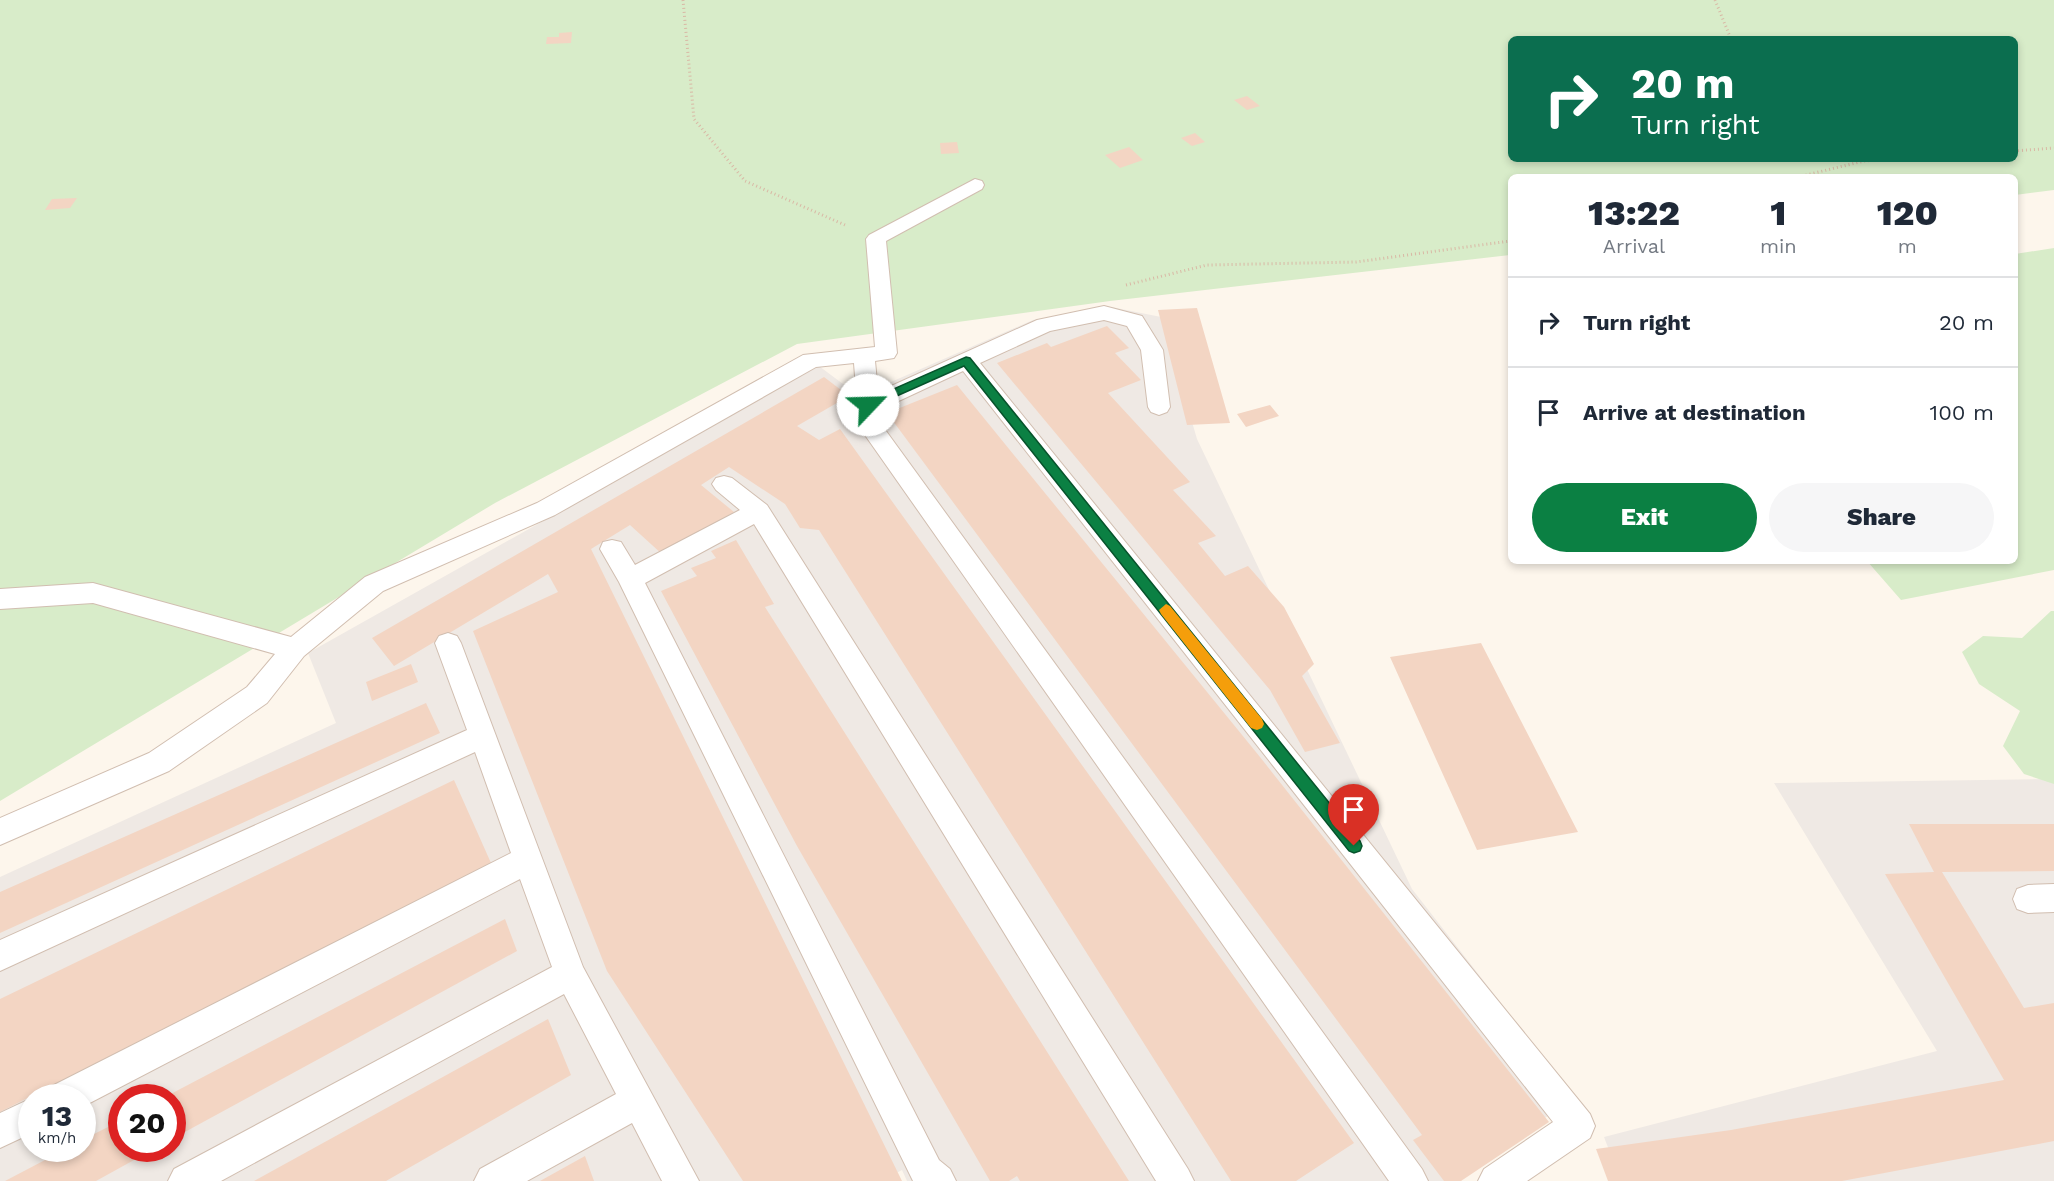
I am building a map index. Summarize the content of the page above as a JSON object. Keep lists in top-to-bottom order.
{
  "page": {
    "turn": ["20 m", "Turn right"],
    "eta": [
      "13:22",
      "Arrival",
      "1",
      "min",
      "120",
      "m"
    ],
    "list": [
      {
        "name": "Turn right",
        "value": "20 m"
      },
      {
        "name": "Arrive at destination",
        "value": "100 m"
      }
    ],
    "buttons": ["Exit", "Share"],
    "speed": "13 km/h",
    "limit": "20"
  }
}
